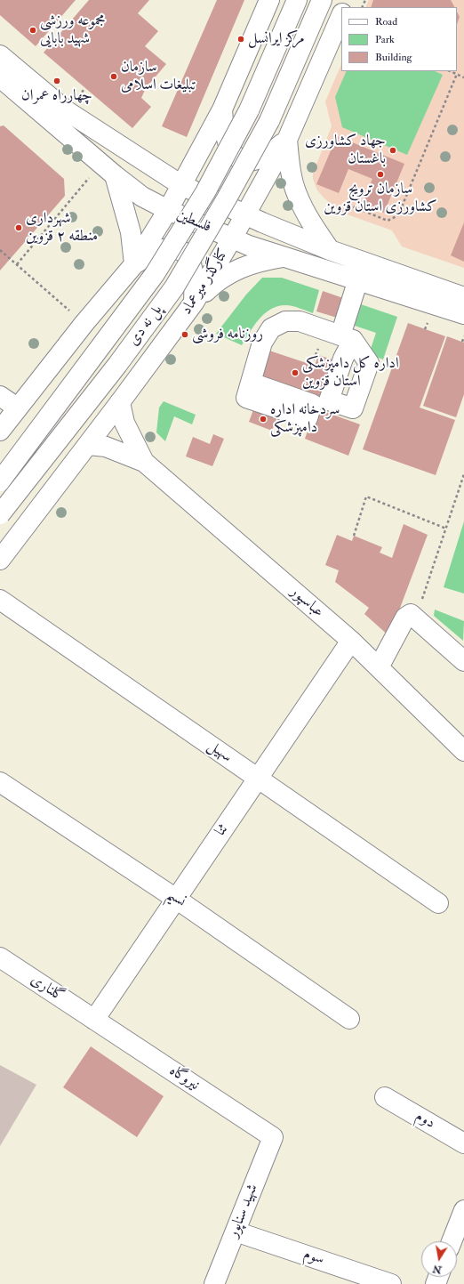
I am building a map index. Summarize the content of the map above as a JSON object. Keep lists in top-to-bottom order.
{
  "streets": {
    "main road": [
      "فلسطین",
      "کنارگذر میرعماد",
      "پل نه دی",
      "عباسپور",
      "سهیل",
      "ثنا",
      "نسیم",
      "گلناری",
      "نیروگاه",
      "دوم",
      "شهید سناپور",
      "سوم"
    ]
  },
  "crossings": [
    ["فلسطین", "کنارگذر میرعماد"],
    ["عباسپور", "ثنا"],
    ["سهیل", "ثنا"],
    ["ثنا", "نسیم"],
    ["ثنا", "گلناری"],
    ["ثنا", "نیروگاه"],
    ["گلناری", "نیروگاه"],
    ["نیروگاه", "شهید سناپور"],
    ["شهید سناپور", "سوم"]
  ],
  "places": [
    "مجموعه ورزشی شهید بابایی",
    "مرکز ایرانسل",
    "سازمان تبلیغات اسلامی",
    "چهارراه عمران",
    "جهاد کشاورزی باغستان",
    "سازمان ترویج کشاورزی استان قزوین",
    "شهرداری منطقه ۲ قزوین",
    "روزنامه فروشی",
    "اداره کل دامپزشکی استان قزوین",
    "سردخانه اداره دامپزشکی"
  ],
  "legend": ["Road", "Park", "Building"],
  "north": "bottom"
}
